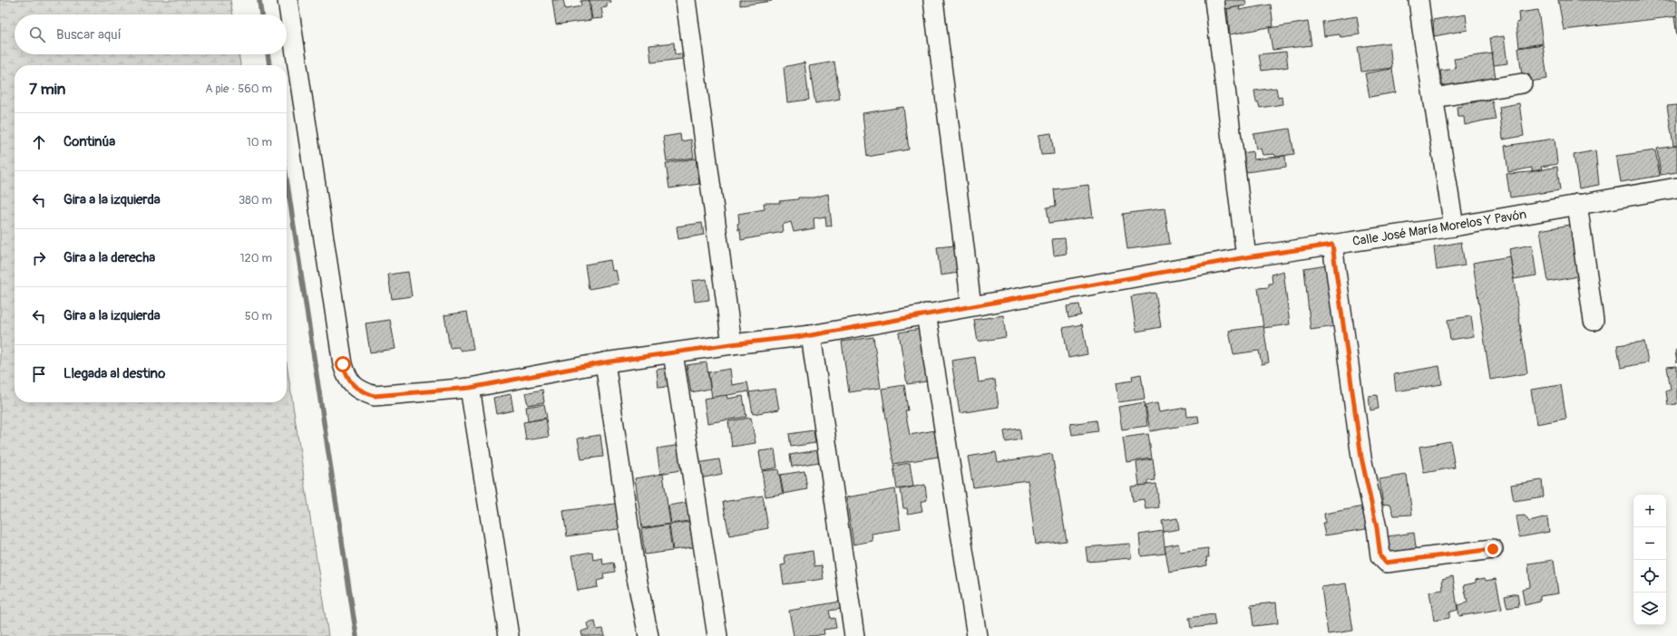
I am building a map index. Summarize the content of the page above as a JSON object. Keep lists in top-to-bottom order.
{
  "streets": {
    "street": ["Calle José María Morelos Y Pavón"]
  },
  "page": {
    "search": "Buscar aquí",
    "heading": ["7 min", "A pie · 560 m"],
    "list": [
      ["Continúa", "10 m"],
      ["Gira a la izquierda", "380 m"],
      ["Gira a la derecha", "120 m"],
      ["Gira a la izquierda", "50 m"],
      "Llegada al destino"
    ],
    "map_buttons": ["+", "−"]
  }
}
